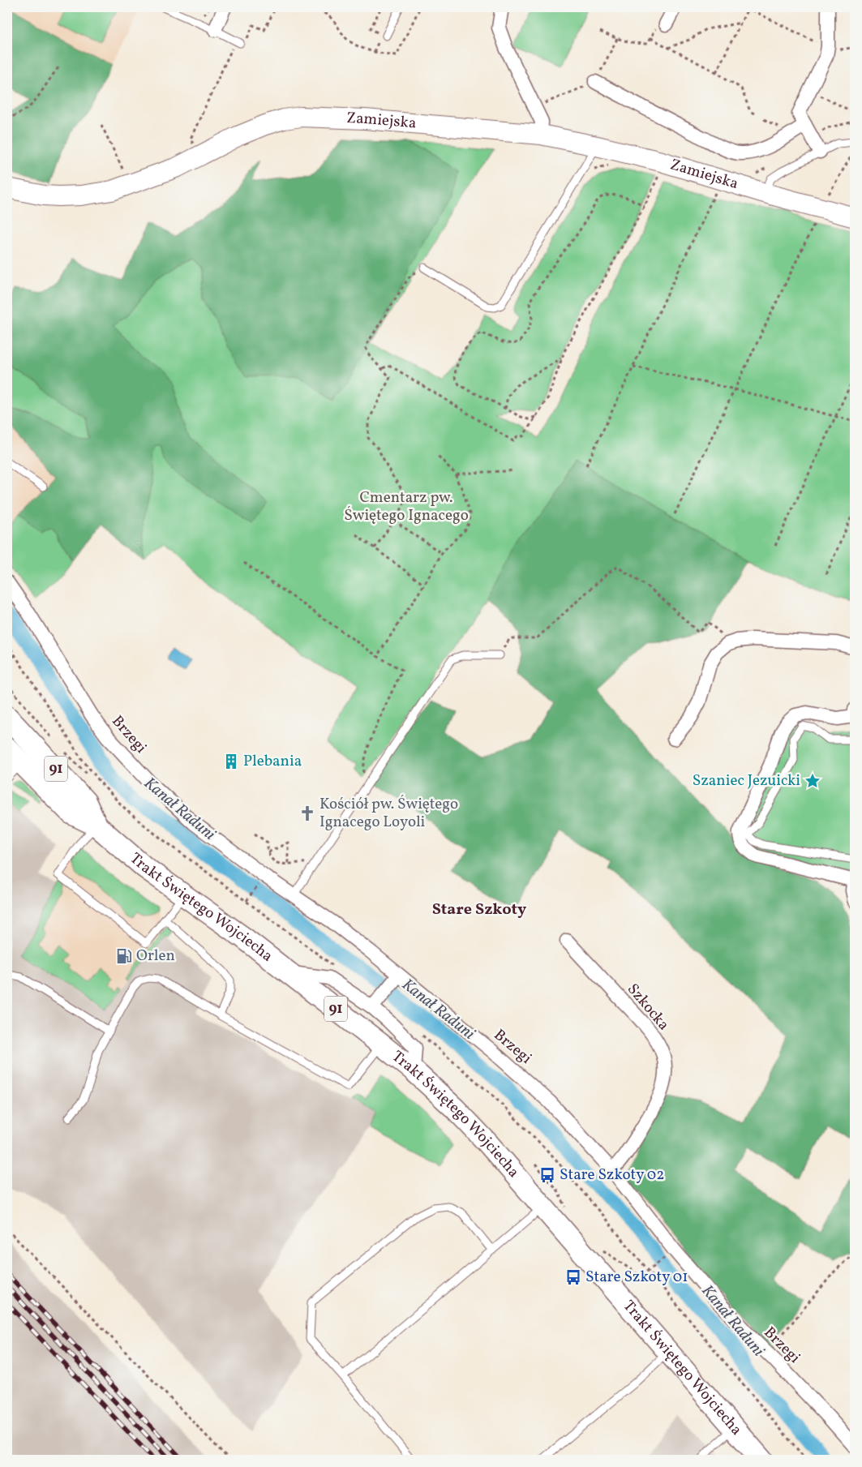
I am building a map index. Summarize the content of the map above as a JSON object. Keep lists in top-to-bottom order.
{
  "streets": {
    "main road": ["91", "Trakt Świętego Wojciecha"],
    "street": ["Zamiejska", "Brzegi", "Szkocka"]
  },
  "crossings": [
    ["Brzegi", "Szkocka"]
  ],
  "districts": ["Stare Szkoty"],
  "water": ["Kanał Raduni"],
  "parks": ["Cmentarz pw. Świętego Ignacego"],
  "places": {
    "building": ["Plebania"],
    "place": ["Szaniec Jezuicki"],
    "church": ["Kościół pw. Świętego Ignacego Loyoli"],
    "fuel station": ["Orlen"],
    "bus stop": ["Stare Szkoty 02", "Stare Szkoty 01"]
  }
}
